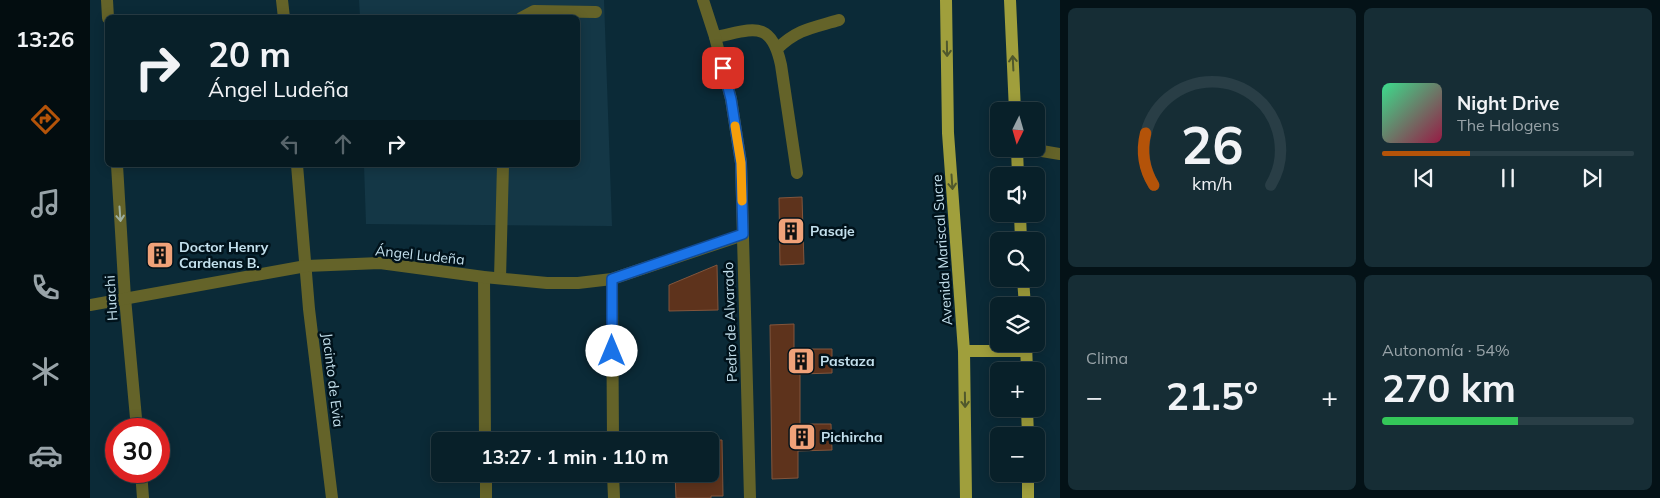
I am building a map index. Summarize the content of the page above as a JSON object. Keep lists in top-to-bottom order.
{
  "streets": {
    "main road": ["Avenida Mariscal Sucre"],
    "street": [
      "Ángel Ludeña",
      "Huachi",
      "Pedro de Alvarado",
      "Jacinto de Evia"
    ]
  },
  "crossings": [
    ["Ángel Ludeña", "Huachi"],
    ["Ángel Ludeña", "Pedro de Alvarado"],
    ["Ángel Ludeña", "Jacinto de Evia"]
  ],
  "one_way": ["Avenida Mariscal Sucre", "Huachi"],
  "places": {
    "building": [
      "Pasaje",
      "Doctor Henry Cardenas B.",
      "Pastaza",
      "Pichircha"
    ]
  },
  "north": "bottom",
  "page": {
    "tabs": "13:26",
    "turn": ["20 m", "Ángel Ludeña"],
    "song": ["Night Drive", "The Halogens"],
    "map_buttons": ["+", "−"],
    "tile": [
      "Clima",
      ["Autonomía · 54%", "270 km"]
    ],
    "heat": ["−", "21.5°", "+"],
    "limit": "30",
    "trip": "13:27 · 1 min · 110 m",
    "gauge": ["26", "km/h"]
  }
}
